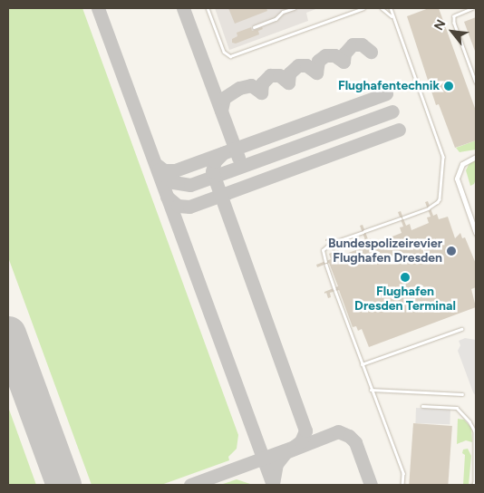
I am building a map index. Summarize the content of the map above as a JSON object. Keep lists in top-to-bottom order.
{
  "places": ["Flughafentechnik", "Bundespolizeirevier Flughafen Dresden", "Flughafen Dresden Terminal"],
  "north": "top left"
}
